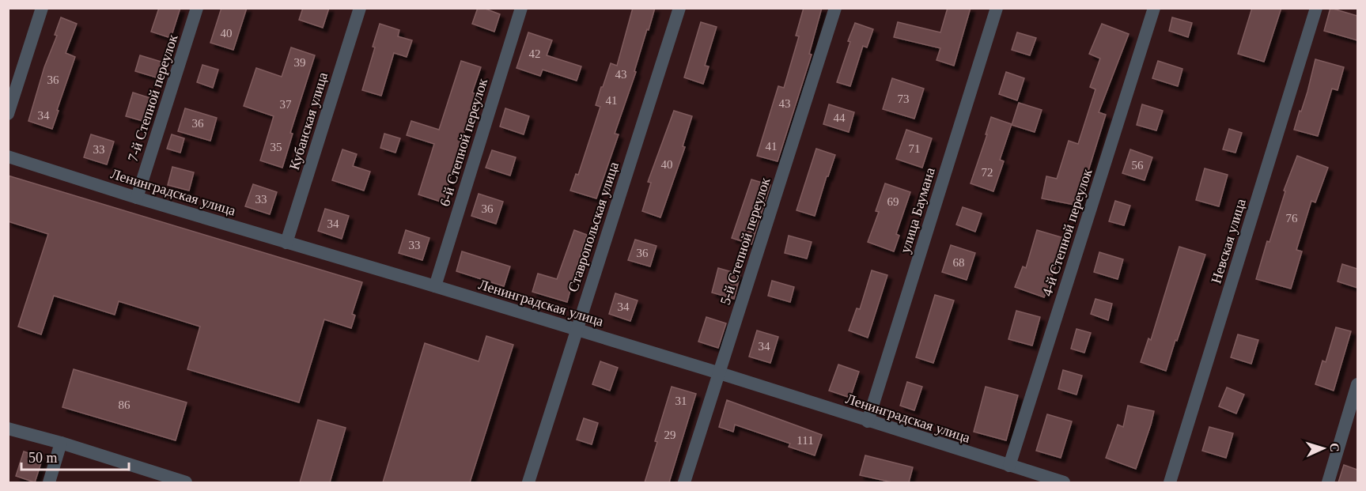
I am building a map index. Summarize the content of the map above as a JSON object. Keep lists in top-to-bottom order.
{
  "streets": {
    "street": [
      "7-й Степной переулок",
      "Кубанская улица",
      "6-й Степной переулок",
      "Ленинградская улица",
      "улица Баумана",
      "Ставропольская улица",
      "4-й Степной переулок",
      "5-й Степной переулок",
      "Невская улица"
    ]
  },
  "crossings": [
    ["7-й Степной переулок", "Ленинградская улица"],
    ["Кубанская улица", "Ленинградская улица"],
    ["6-й Степной переулок", "Ленинградская улица"],
    ["Ленинградская улица", "улица Баумана"],
    ["Ленинградская улица", "Ставропольская улица"],
    ["Ленинградская улица", "4-й Степной переулок"],
    ["Ленинградская улица", "5-й Степной переулок"]
  ],
  "house_numbers": [
    "40",
    "42",
    "39",
    "43",
    "36",
    "73",
    "41",
    "43",
    "37",
    "34",
    "44",
    "36",
    "41",
    "35",
    "71",
    "33",
    "40",
    "56",
    "72",
    "33",
    "69",
    "36",
    "76",
    "34",
    "33",
    "36",
    "68",
    "34",
    "34",
    "31",
    "86",
    "29",
    "111"
  ],
  "scale_bar": "50 m",
  "north": "right"
}
